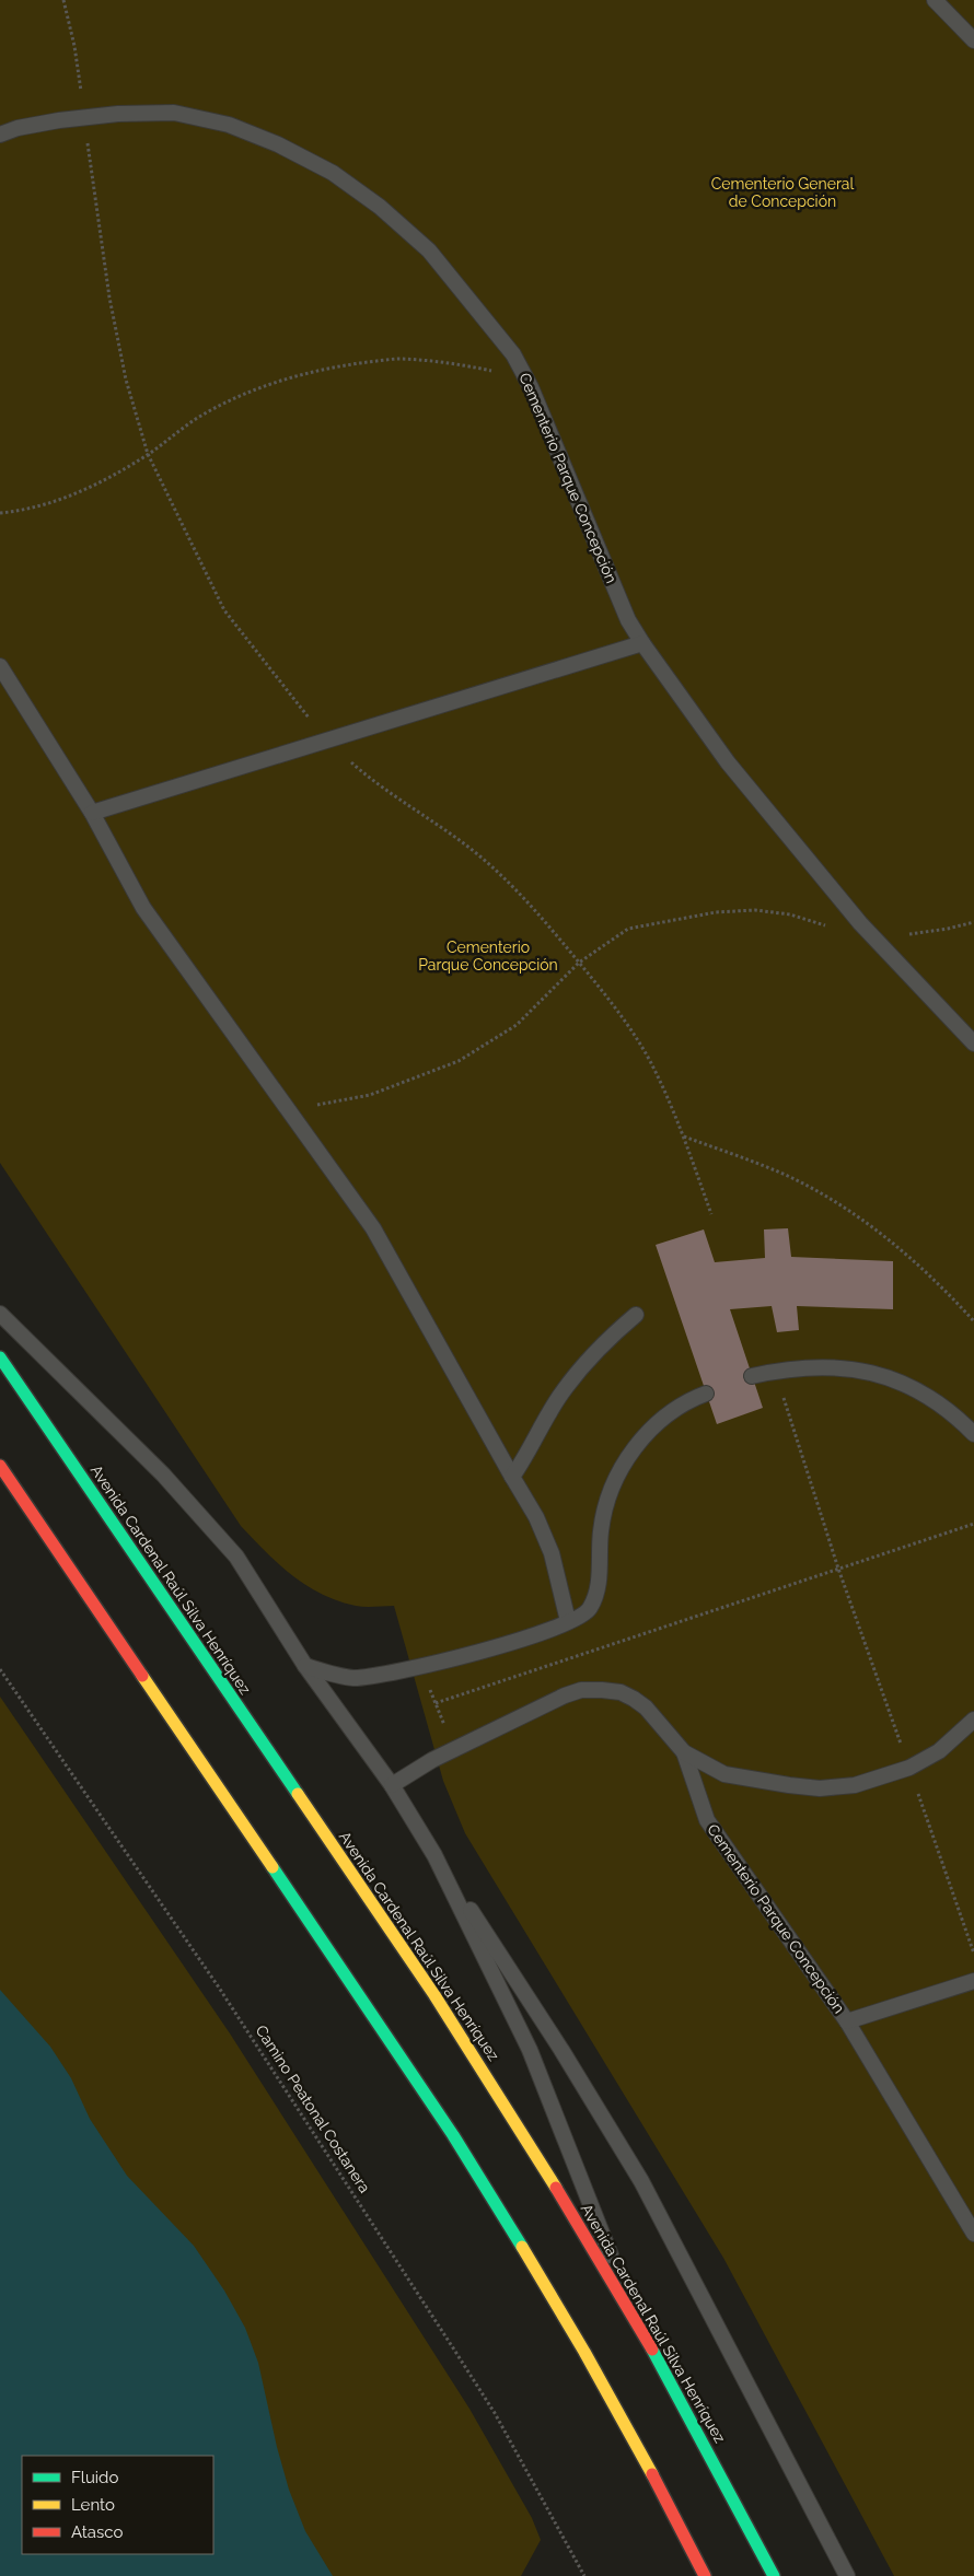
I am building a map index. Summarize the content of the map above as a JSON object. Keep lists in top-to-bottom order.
{
  "streets": {
    "main road": ["Avenida Cardenal Raúl Silva Henríquez"],
    "lane": ["Cementerio Parque Concepción"],
    "path": ["Camino Peatonal Costanera"]
  },
  "parks": ["Cementerio General de Concepción", "Cementerio Parque Concepción"],
  "legend": ["Fluido", "Lento", "Atasco"]
}
